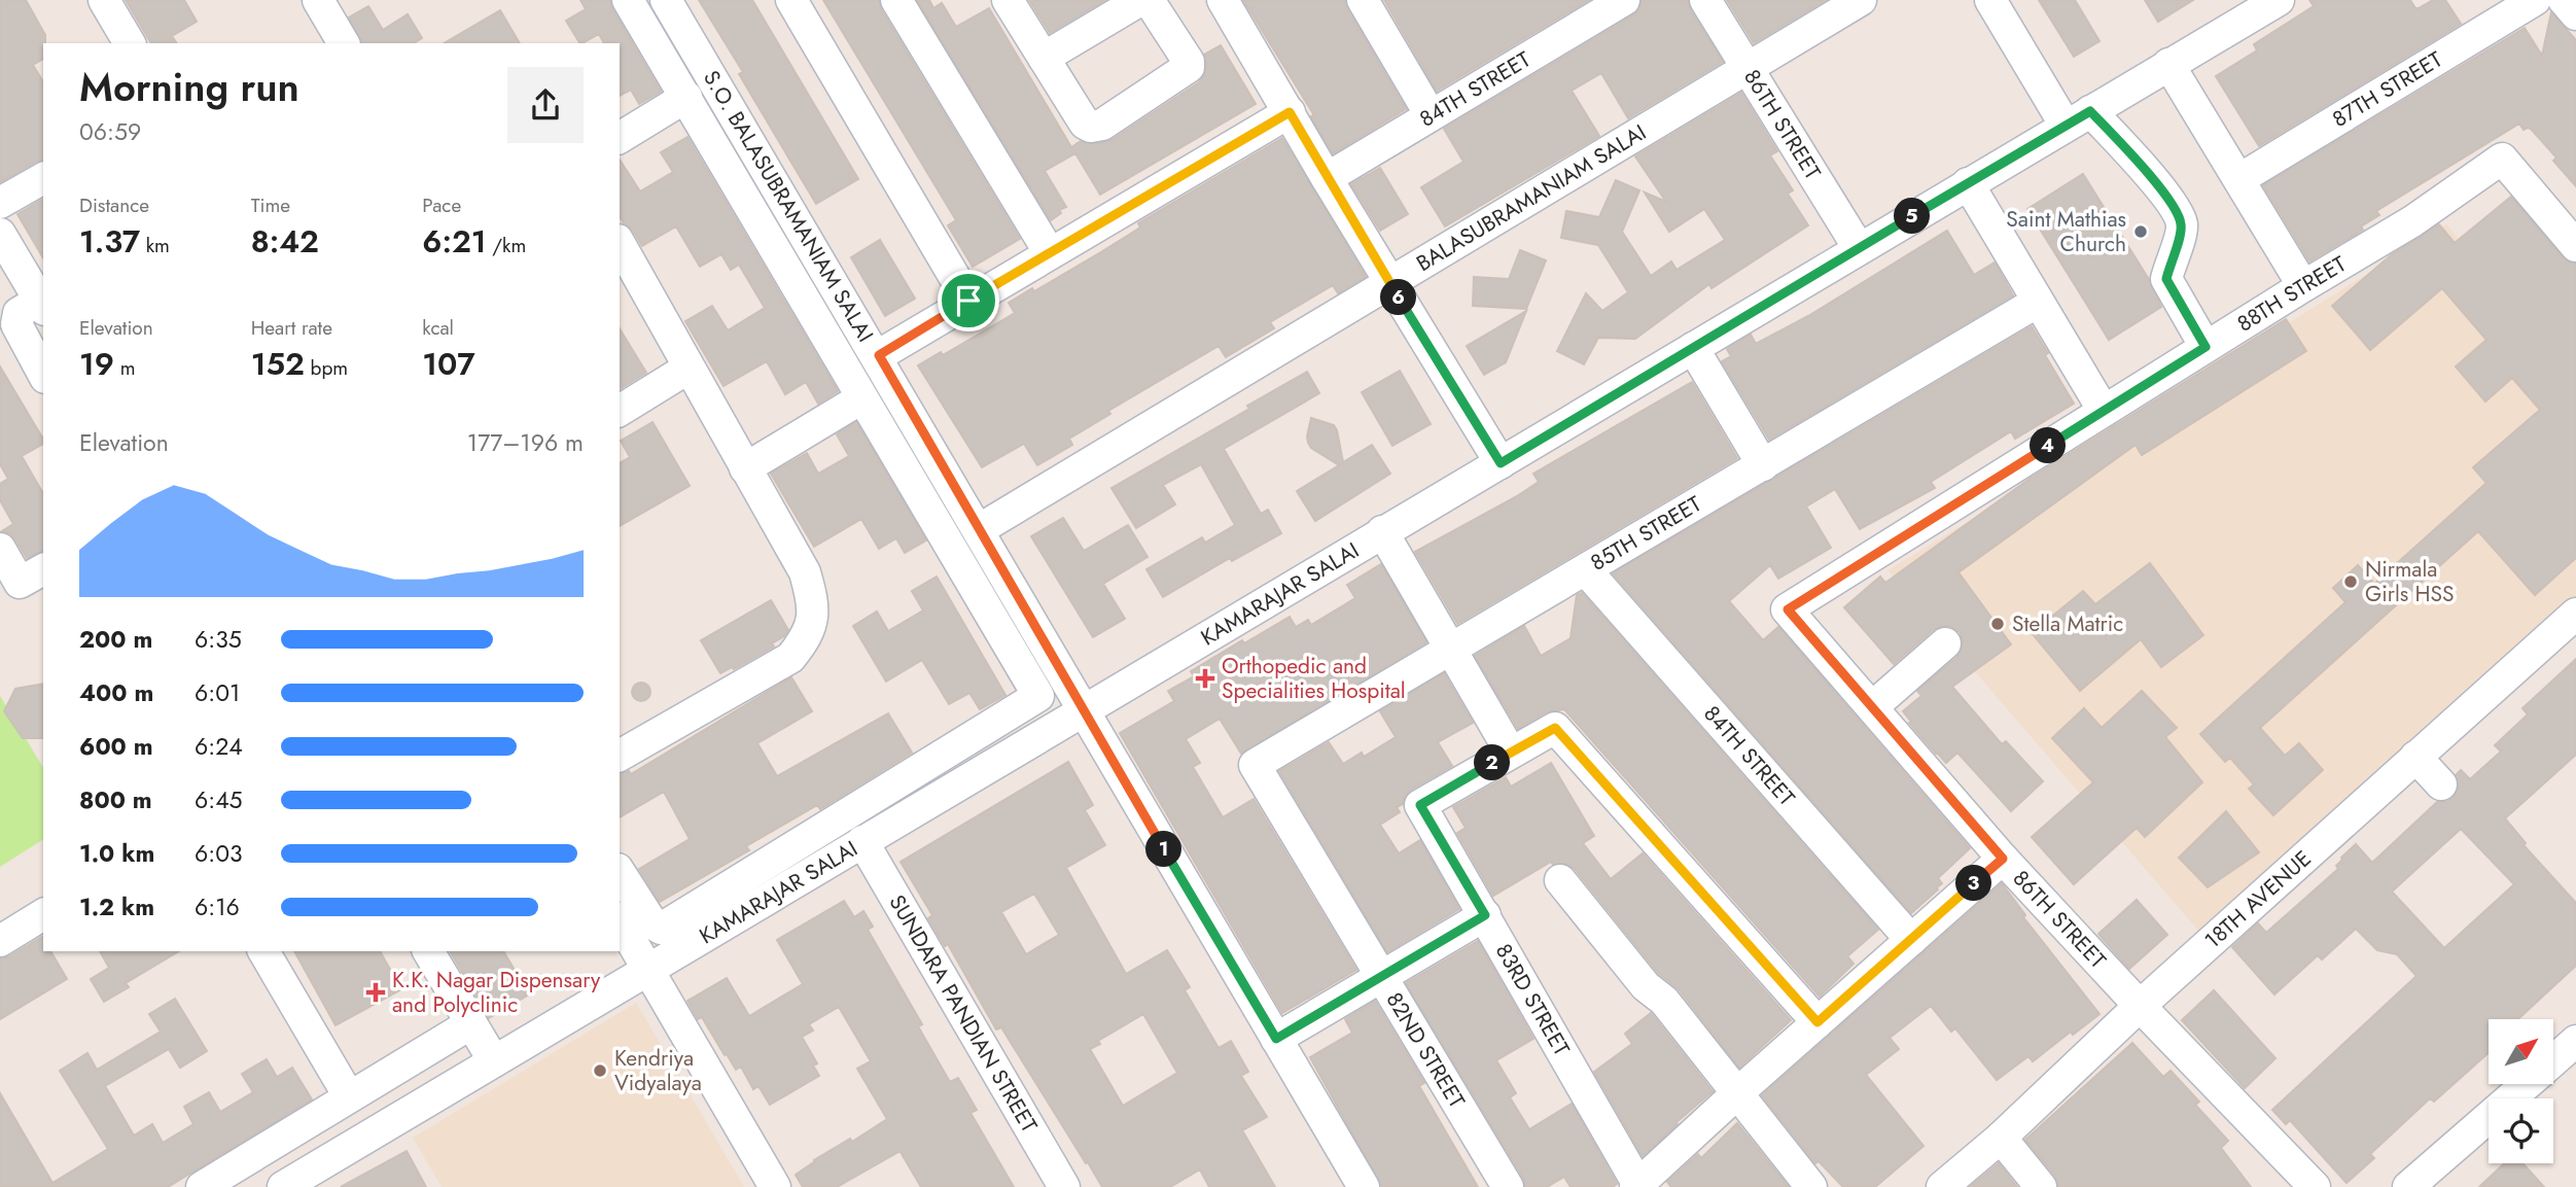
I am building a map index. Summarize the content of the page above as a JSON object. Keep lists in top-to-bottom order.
{
  "streets": {
    "street": [
      "84TH STREET",
      "87TH STREET",
      "86TH STREET",
      "BALASUBRAMANIAM SALAI",
      "S.O. BALASUBRAMANIAM SALAI",
      "88TH STREET",
      "85TH STREET",
      "KAMARAJAR SALAI",
      "18TH AVENUE",
      "83RD STREET",
      "SUNDARA PANDIAN STREET",
      "82ND STREET"
    ]
  },
  "crossings": [
    ["84TH STREET", "85TH STREET"],
    ["86TH STREET", "BALASUBRAMANIAM SALAI"],
    ["86TH STREET", "88TH STREET"],
    ["86TH STREET", "KAMARAJAR SALAI"],
    ["86TH STREET", "18TH AVENUE"],
    ["BALASUBRAMANIAM SALAI", "S.O. BALASUBRAMANIAM SALAI"],
    ["S.O. BALASUBRAMANIAM SALAI", "KAMARAJAR SALAI"],
    ["85TH STREET", "82ND STREET"],
    ["KAMARAJAR SALAI", "SUNDARA PANDIAN STREET"]
  ],
  "places": {
    "other": [
      "Saint Mathias Church",
      "Nirmala Girls HSS",
      "Stella Matric",
      "Kendriya Vidyalaya"
    ],
    "health": ["Orthopedic and Specialities Hospital", "K.K. Nagar Dispensary and Polyclinic"]
  },
  "north": "top right",
  "page": {
    "heading": ["Morning run", "06:59"],
    "stats": [
      ["Distance", "1.37 km"],
      ["Time", "8:42"],
      ["Pace", "6:21 /km"],
      ["Elevation", "19 m"],
      ["Heart rate", "152 bpm"],
      ["kcal", "107"]
    ],
    "pins": [
      "5",
      "6",
      "4",
      "2",
      "1",
      "3"
    ],
    "chart": ["Elevation", "177–196 m"],
    "list": [
      {
        "name": "200 m",
        "note": "6:35"
      },
      {
        "name": "400 m",
        "note": "6:01"
      },
      {
        "name": "600 m",
        "note": "6:24"
      },
      {
        "name": "800 m",
        "note": "6:45"
      },
      {
        "name": "1.0 km",
        "note": "6:03"
      },
      {
        "name": "1.2 km",
        "note": "6:16"
      }
    ]
  }
}
